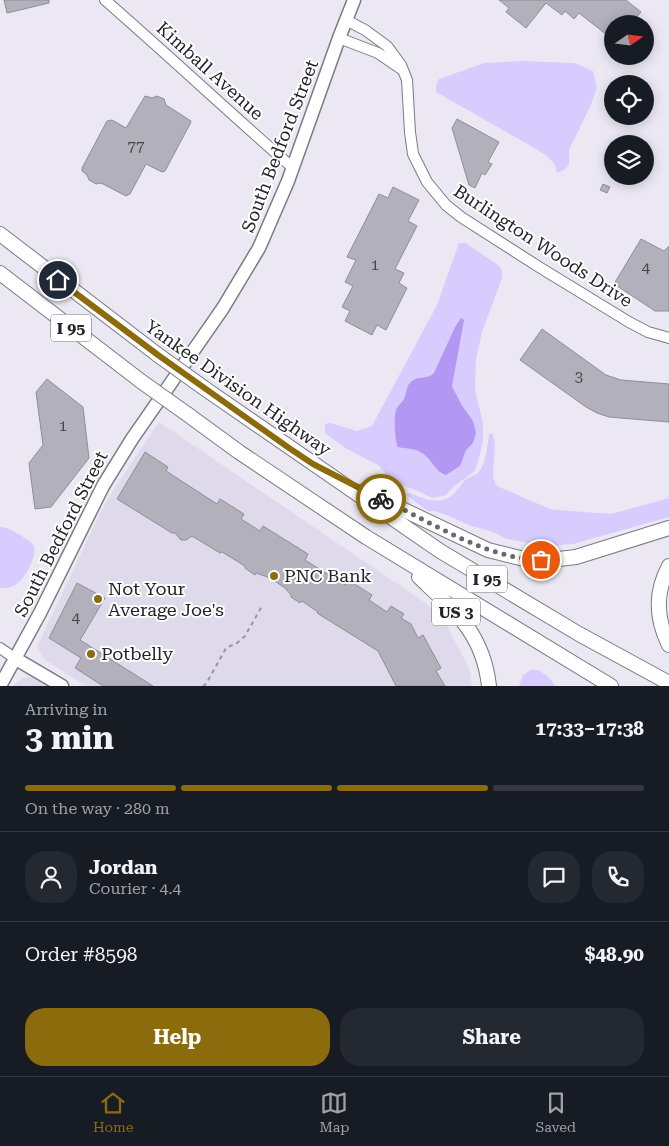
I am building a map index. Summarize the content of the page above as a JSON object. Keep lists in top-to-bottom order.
{
  "streets": {
    "highway": ["I 95", "Yankee Division Highway", "US 3"],
    "main road": ["South Bedford Street"],
    "street": ["Kimball Avenue", "Burlington Woods Drive"]
  },
  "crossings": [
    ["Kimball Avenue", "South Bedford Street"],
    ["South Bedford Street", "Burlington Woods Drive"],
    ["I 95", "US 3"]
  ],
  "places": ["PNC Bank", "Not Your Average Joe's", "Potbelly"],
  "house_numbers": [
    "77",
    "1",
    "4",
    "3",
    "1",
    "4"
  ],
  "north": "right",
  "page": {
    "heading": ["3 min", "Arriving in", "17:33–17:38"],
    "panel": [
      "Jordan",
      "Courier · 4.4",
      "Order #8598",
      "$48.90"
    ],
    "bar": "On the way · 280 m",
    "buttons": ["Help", "Share"],
    "tabs": ["Home", "Map", "Saved"]
  }
}
